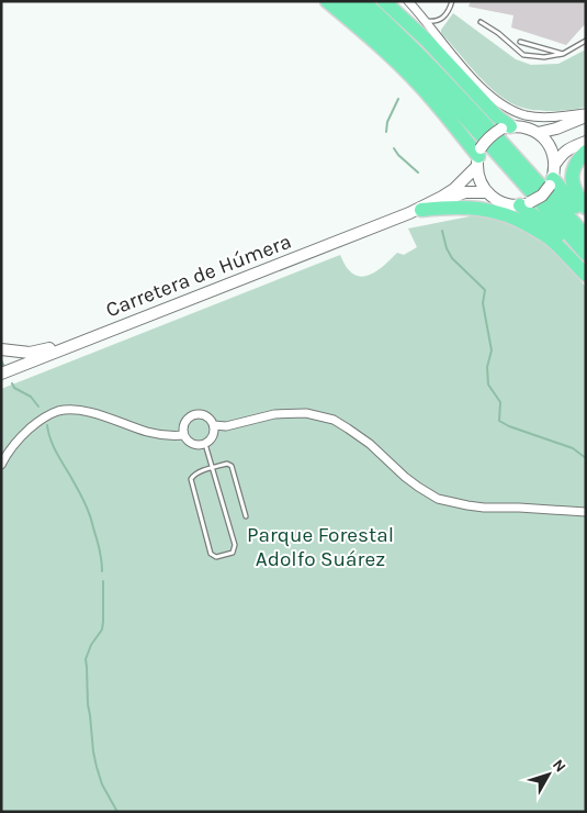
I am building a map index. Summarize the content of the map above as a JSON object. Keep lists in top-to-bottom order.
{
  "streets": {
    "main road": ["Carretera de Húmera"]
  },
  "parks": ["Parque Forestal Adolfo Suárez"],
  "north": "top right"
}
